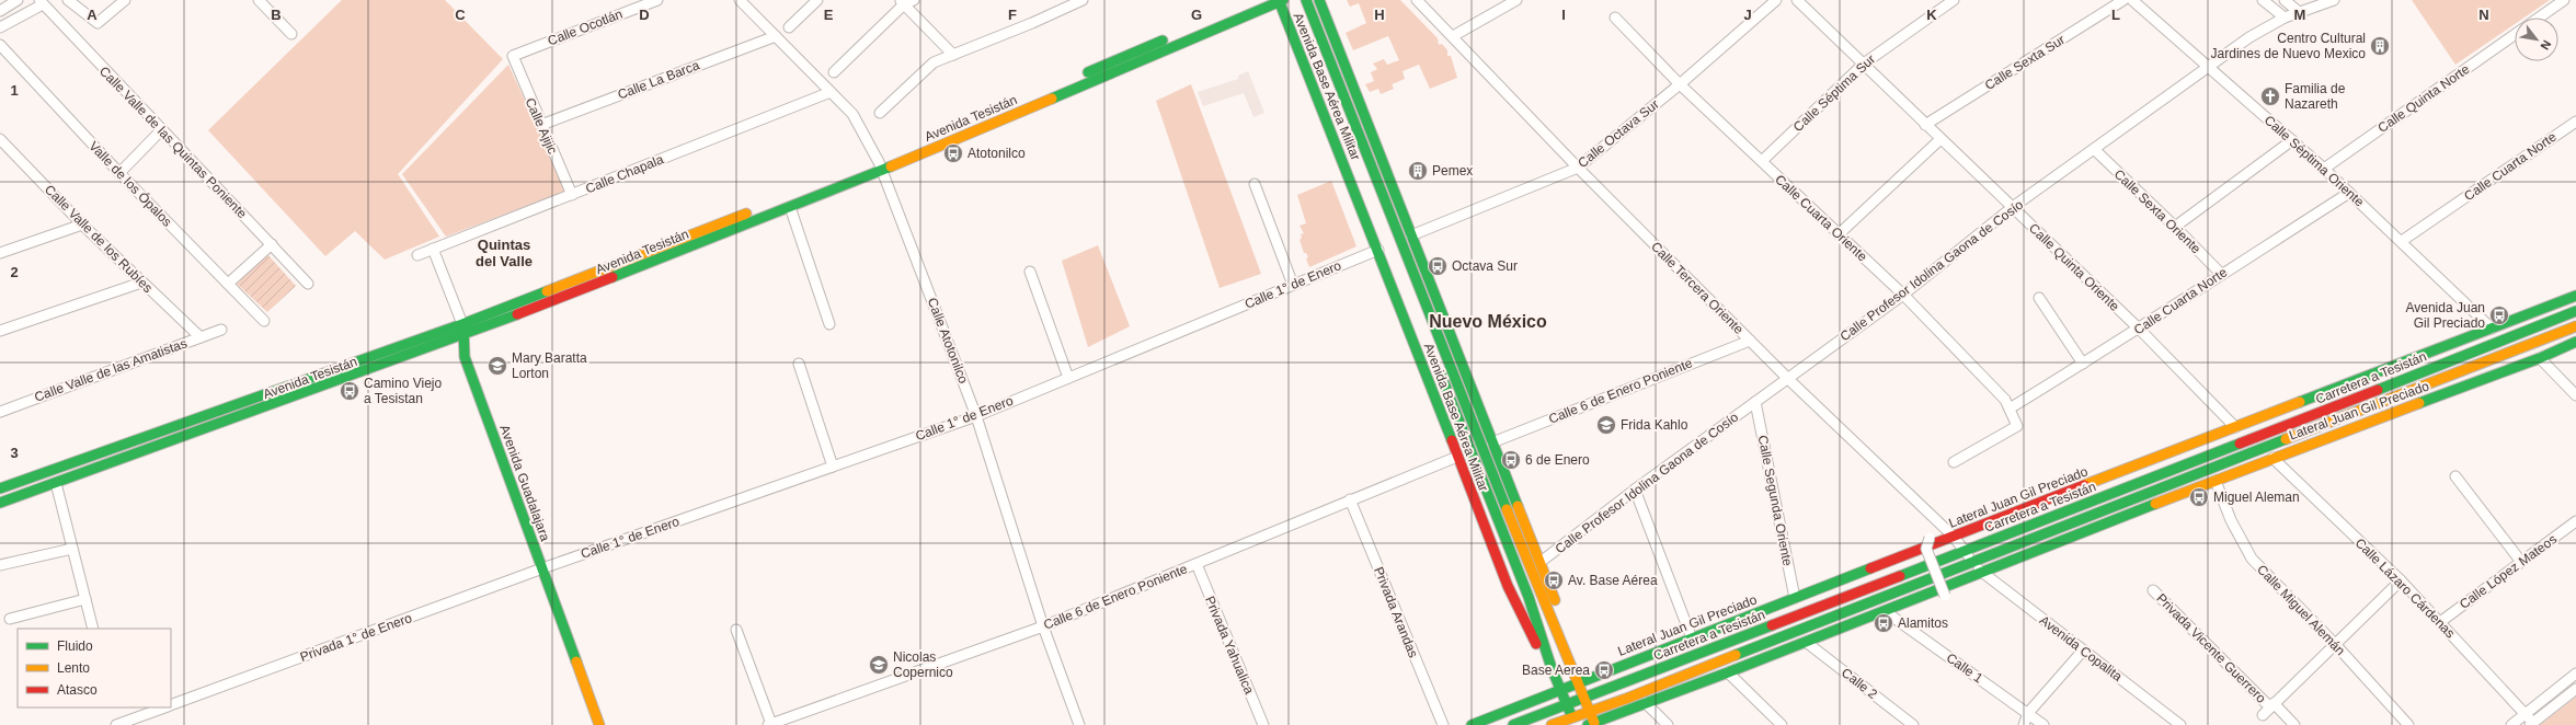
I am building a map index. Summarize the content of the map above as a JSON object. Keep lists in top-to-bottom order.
{
  "streets": {
    "main road": [
      "Avenida Base Aérea Militar",
      "Avenida Tesistán",
      "Carretera a Tesistán",
      "Lateral Juan Gil Preciado",
      "Avenida Guadalajara"
    ],
    "street": [
      "Calle Ocotlán",
      "Calle Sexta Sur",
      "Calle La Barca",
      "Calle Séptima Sur",
      "Calle Quinta Norte",
      "Calle Ajijic",
      "Calle Octava Sur",
      "Calle Valle de las Quintas Poniente",
      "Calle Séptima Oriente",
      "Calle Cuarta Norte",
      "Calle Chapala",
      "Valle de los Ópalos",
      "Calle Sexta Oriente",
      "Calle Cuarta Oriente",
      "Calle Valle de los Rubíes",
      "Calle Quinta Oriente",
      "Calle Profesor Idolina Gaona de Cosío",
      "Calle 1° de Enero",
      "Calle Tercera Oriente",
      "Calle Atotonilco",
      "Calle Valle de las Amatistas",
      "Calle 6 de Enero Poniente",
      "Calle Segunda Oriente",
      "Calle López Mateos",
      "Calle Lázaro Cárdenas",
      "Calle Miguel Alemán",
      "Privada Arandas",
      "Privada 1° de Enero",
      "Privada Yahualica",
      "Avenida Copalita",
      "Privada Vicente Guerrero",
      "Calle 1",
      "Calle 2"
    ]
  },
  "crossings": [
    ["Calle Ocotlán", "Calle Ajijic"],
    ["Calle Sexta Sur", "Calle Quinta Oriente"],
    ["Calle La Barca", "Calle Ajijic"],
    ["Calle La Barca", "Calle Atotonilco"],
    ["Avenida Base Aérea Militar", "Avenida Tesistán"],
    ["Avenida Base Aérea Militar", "Calle Octava Sur"],
    ["Avenida Base Aérea Militar", "Calle Profesor Idolina Gaona de Cosío"],
    ["Avenida Base Aérea Militar", "Calle 1° de Enero"],
    ["Avenida Base Aérea Militar", "Carretera a Tesistán"],
    ["Avenida Base Aérea Militar", "Calle 6 de Enero Poniente"],
    ["Avenida Base Aérea Militar", "Lateral Juan Gil Preciado"],
    ["Calle Séptima Sur", "Calle Cuarta Oriente"],
    ["Calle Séptima Sur", "Calle Quinta Oriente"],
    ["Calle Quinta Norte", "Calle Séptima Oriente"],
    ["Avenida Tesistán", "Calle Atotonilco"],
    ["Avenida Tesistán", "Avenida Guadalajara"],
    ["Calle Ajijic", "Calle Chapala"],
    ["Calle Octava Sur", "Calle Cuarta Oriente"],
    ["Calle Octava Sur", "Calle Tercera Oriente"],
    ["Calle Séptima Oriente", "Calle Cuarta Norte"],
    ["Calle Séptima Oriente", "Calle Profesor Idolina Gaona de Cosío"],
    ["Calle Séptima Oriente", "Lateral Juan Gil Preciado"],
    ["Calle Cuarta Norte", "Calle Sexta Oriente"],
    ["Calle Cuarta Norte", "Calle Cuarta Oriente"],
    ["Calle Cuarta Norte", "Calle Quinta Oriente"],
    ["Calle Chapala", "Calle Atotonilco"],
    ["Calle Chapala", "Avenida Guadalajara"],
    ["Calle Sexta Oriente", "Calle Profesor Idolina Gaona de Cosío"],
    ["Calle Cuarta Oriente", "Calle Profesor Idolina Gaona de Cosío"],
    ["Calle Valle de los Rubíes", "Calle Valle de las Amatistas"],
    ["Calle Quinta Oriente", "Calle Profesor Idolina Gaona de Cosío"],
    ["Calle Quinta Oriente", "Lateral Juan Gil Preciado"],
    ["Calle Profesor Idolina Gaona de Cosío", "Calle Tercera Oriente"],
    ["Calle Profesor Idolina Gaona de Cosío", "Calle Segunda Oriente"],
    ["Calle 1° de Enero", "Calle Atotonilco"],
    ["Calle 1° de Enero", "Avenida Guadalajara"],
    ["Calle 1° de Enero", "Privada 1° de Enero"],
    ["Calle Tercera Oriente", "Carretera a Tesistán"],
    ["Calle Tercera Oriente", "Calle 6 de Enero Poniente"],
    ["Calle Tercera Oriente", "Lateral Juan Gil Preciado"],
    ["Calle Tercera Oriente", "Avenida Copalita"],
    ["Calle Atotonilco", "Calle 6 de Enero Poniente"],
    ["Calle 6 de Enero Poniente", "Privada Arandas"],
    ["Calle 6 de Enero Poniente", "Privada Yahualica"],
    ["Lateral Juan Gil Preciado", "Calle Segunda Oriente"],
    ["Lateral Juan Gil Preciado", "Calle Lázaro Cárdenas"],
    ["Lateral Juan Gil Preciado", "Calle Miguel Alemán"],
    ["Lateral Juan Gil Preciado", "Avenida Copalita"],
    ["Lateral Juan Gil Preciado", "Calle 1"],
    ["Lateral Juan Gil Preciado", "Calle 2"],
    ["Avenida Guadalajara", "Privada 1° de Enero"],
    ["Calle López Mateos", "Calle Lázaro Cárdenas"]
  ],
  "districts": ["Quintas del Valle", "Nuevo México"],
  "places": {
    "building": ["Centro Cultural Jardines de Nuevo Mexico", "Pemex"],
    "church": ["Familia de Nazareth"],
    "bus stop": [
      "Atotonilco",
      "Octava Sur",
      "Avenida Juan Gil Preciado",
      "Camino Viejo a Tesistan",
      "6 de Enero",
      "Miguel Aleman",
      "Av. Base Aérea",
      "Alamitos",
      "Base Aerea"
    ],
    "school or university": ["Mary Baratta Lorton", "Frida Kahlo", "Nicolas Copernico"]
  },
  "legend": ["Fluido", "Lento", "Atasco"],
  "north": "bottom right",
  "grid": {
    "columns": [
      "A",
      "B",
      "C",
      "D",
      "E",
      "F",
      "G",
      "H",
      "I",
      "J",
      "K",
      "L",
      "M",
      "N"
    ],
    "rows": ["1", "2", "3"]
  }
}
